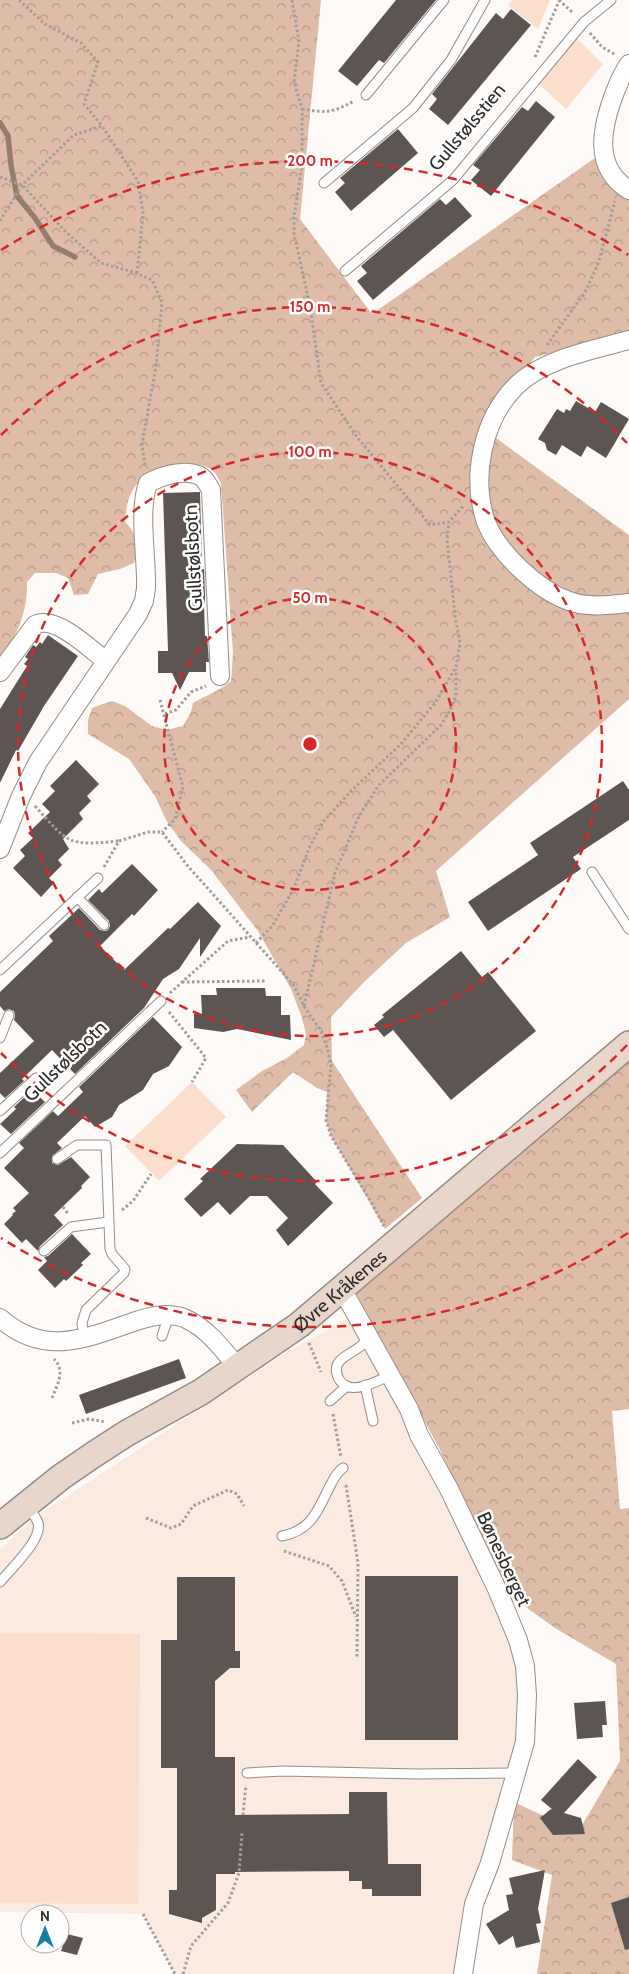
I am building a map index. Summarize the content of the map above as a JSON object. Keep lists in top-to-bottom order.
{
  "streets": {
    "main road": ["Øvre Kråkenes"],
    "street": ["Gullstølsbotn", "Bønesberget"],
    "lane": ["Gullstølsstien"]
  },
  "crossings": [
    ["Øvre Kråkenes", "Bønesberget"]
  ],
  "north": "top",
  "rings": [
    "200 m",
    "150 m",
    "100 m",
    "50 m"
  ]
}
